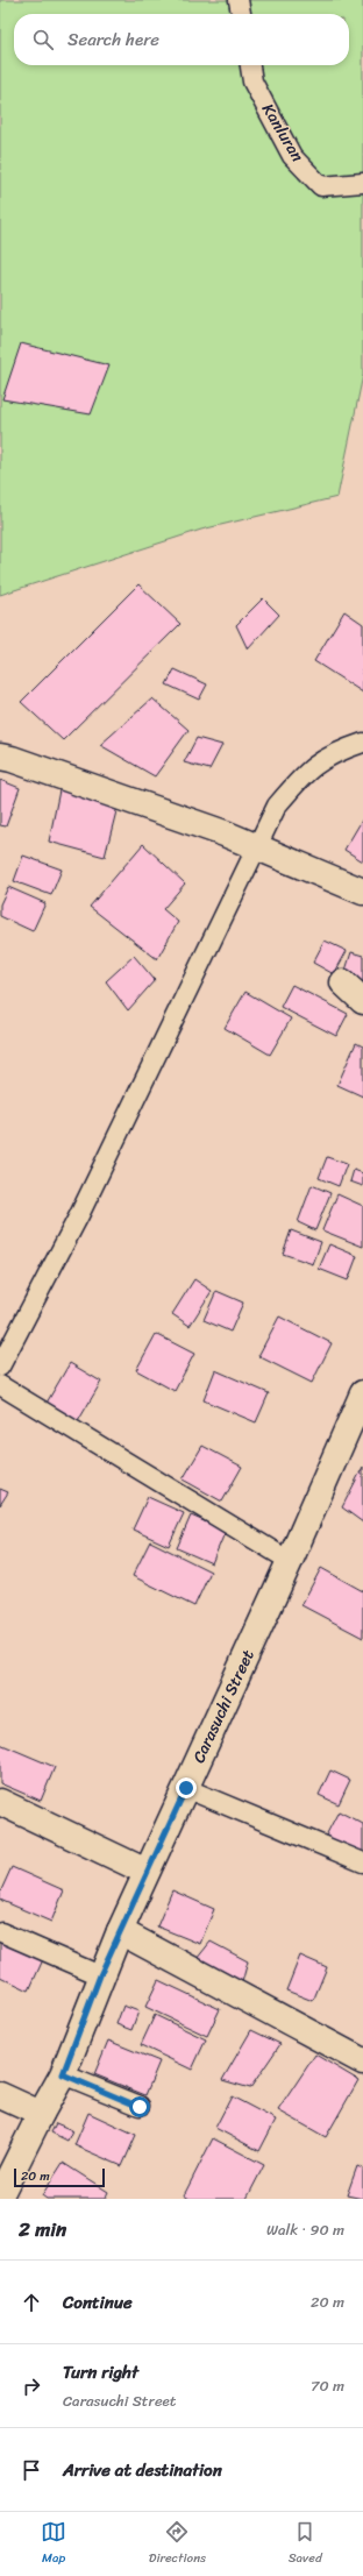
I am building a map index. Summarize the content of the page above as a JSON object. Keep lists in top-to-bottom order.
{
  "streets": {
    "street": ["Carasuchi Street"],
    "lane": ["Kanluran"]
  },
  "scale_bar": "20 m",
  "page": {
    "search": "Search here",
    "scale": "20 m",
    "heading": ["2 min", "Walk · 90 m"],
    "list": [
      ["Continue", "20 m"],
      ["Turn right", "Carasuchi Street", "70 m"],
      "Arrive at destination"
    ],
    "nav": ["Map", "Directions", "Saved"]
  }
}
